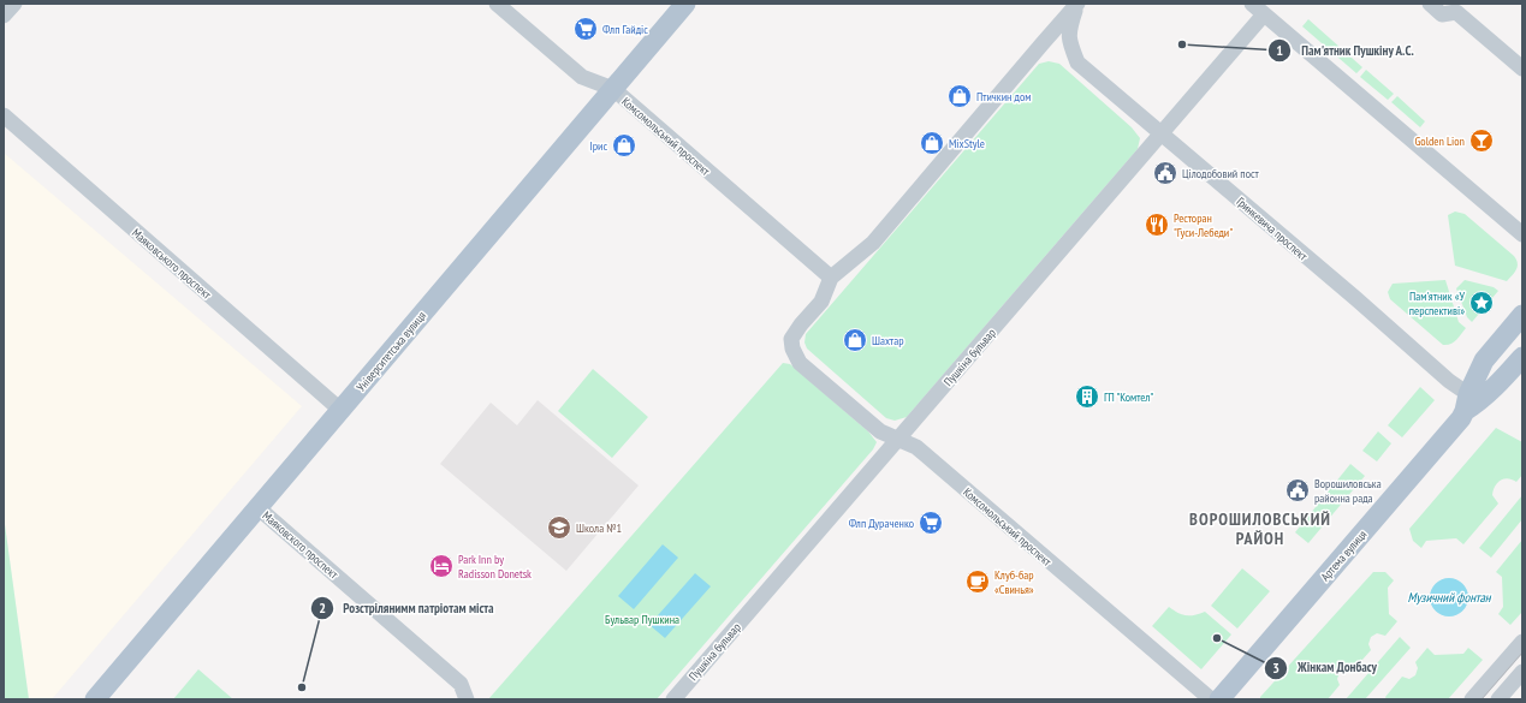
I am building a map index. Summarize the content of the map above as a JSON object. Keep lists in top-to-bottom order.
{
  "streets": {
    "main road": ["Університетська вулиця", "Артема вулиця"],
    "street": [
      "Комсомольський проспект",
      "Гринкевича проспект",
      "Маяковського проспект",
      "Пушкіна бульвар",
      "Маяковского проспект"
    ]
  },
  "crossings": [
    ["Комсомольський проспект", "Університетська вулиця"],
    ["Комсомольський проспект", "Пушкіна бульвар"],
    ["Гринкевича проспект", "Пушкіна бульвар"],
    ["Гринкевича проспект", "Артема вулиця"],
    ["Маяковського проспект", "Університетська вулиця"],
    ["Університетська вулиця", "Маяковского проспект"]
  ],
  "districts": ["ВОРОШИЛОВСЬКИЙ РАЙОН"],
  "water": ["Музичний фонтан"],
  "parks": ["Бульвар Пушкина"],
  "places": {
    "supermarket": ["Флп Гайдіс", "Флп Дураченко"],
    "other": ["Пам'ятник Пушкіну А.С.", "Жінкам Донбасу", "Розстрілянимм патріотам міста"],
    "shop": [
      "Птичкин дом",
      "MixStyle",
      "Ірис",
      "Шахтар"
    ],
    "bar": ["Golden Lion"],
    "public building": ["Цілодобовий пост", "Ворошиловська районна рада"],
    "restaurant": ["Ресторан \"Гуси-Лебеди\""],
    "place": ["Пам'ятник «У перспективі»"],
    "building": ["ГП \"Комтел\""],
    "school or university": ["Школа №1"],
    "hotel": ["Park Inn by Radisson Donetsk"],
    "cafe": ["Клуб-бар «Свинья»"]
  }
}
